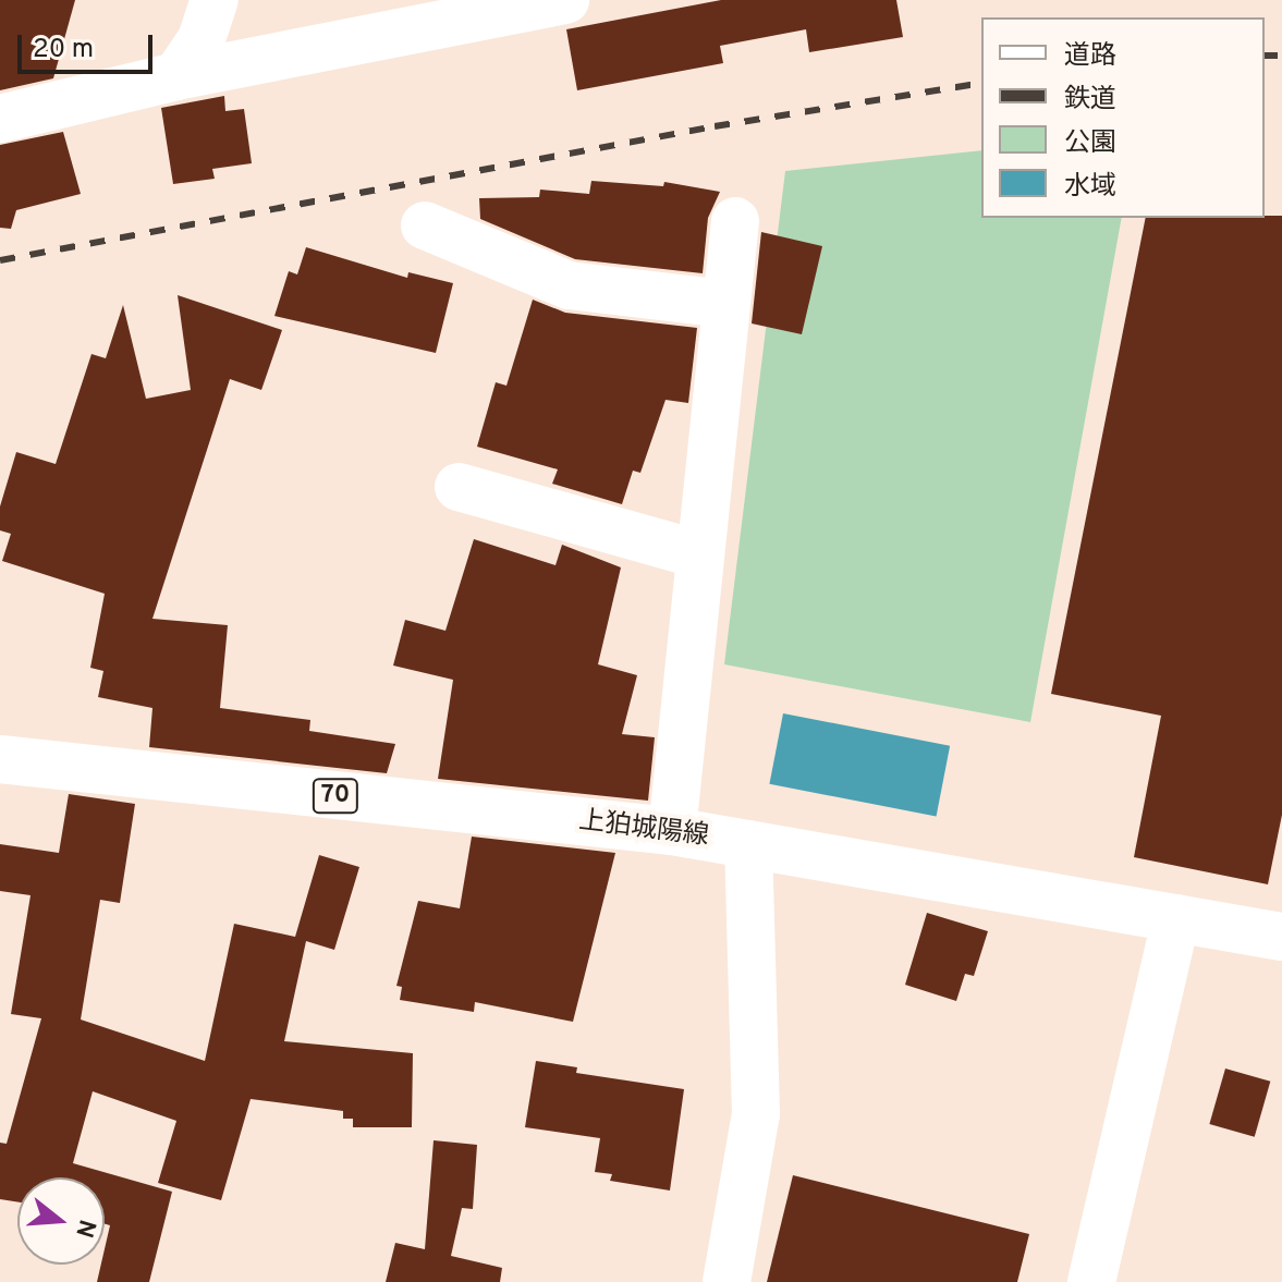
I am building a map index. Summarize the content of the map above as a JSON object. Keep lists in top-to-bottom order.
{
  "streets": {
    "street": ["70", "上狛城陽線"]
  },
  "legend": [
    "道路",
    "鉄道",
    "公園",
    "水域"
  ],
  "scale_bar": "20 m",
  "north": "right"
}
